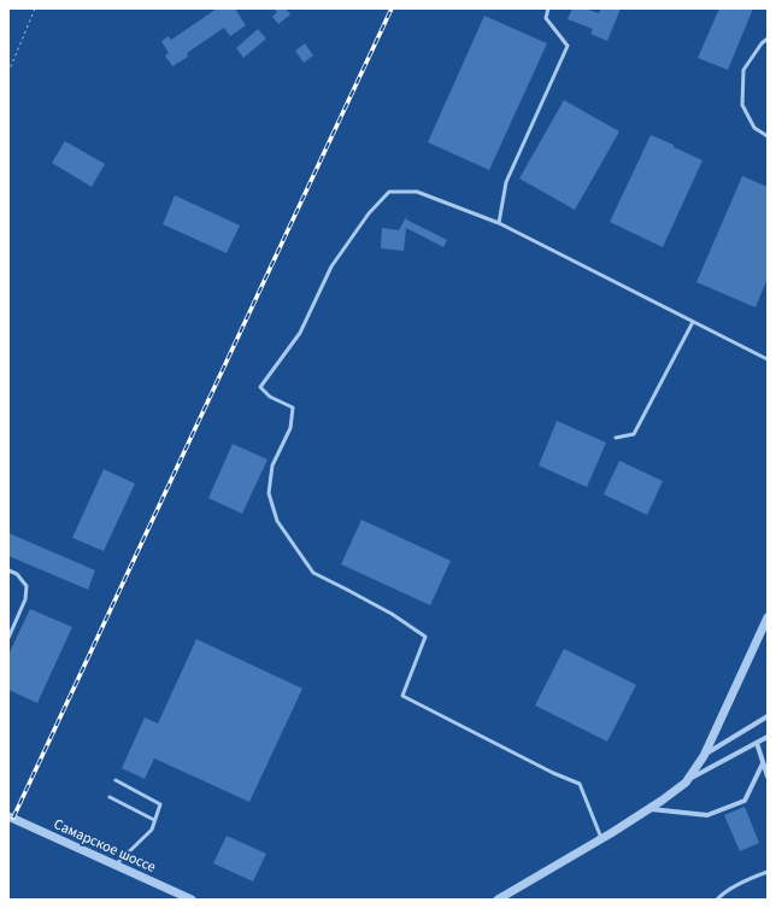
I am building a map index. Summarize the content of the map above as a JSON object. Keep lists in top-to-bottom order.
{
  "streets": {
    "street": ["Самарское шоссе"]
  }
}
